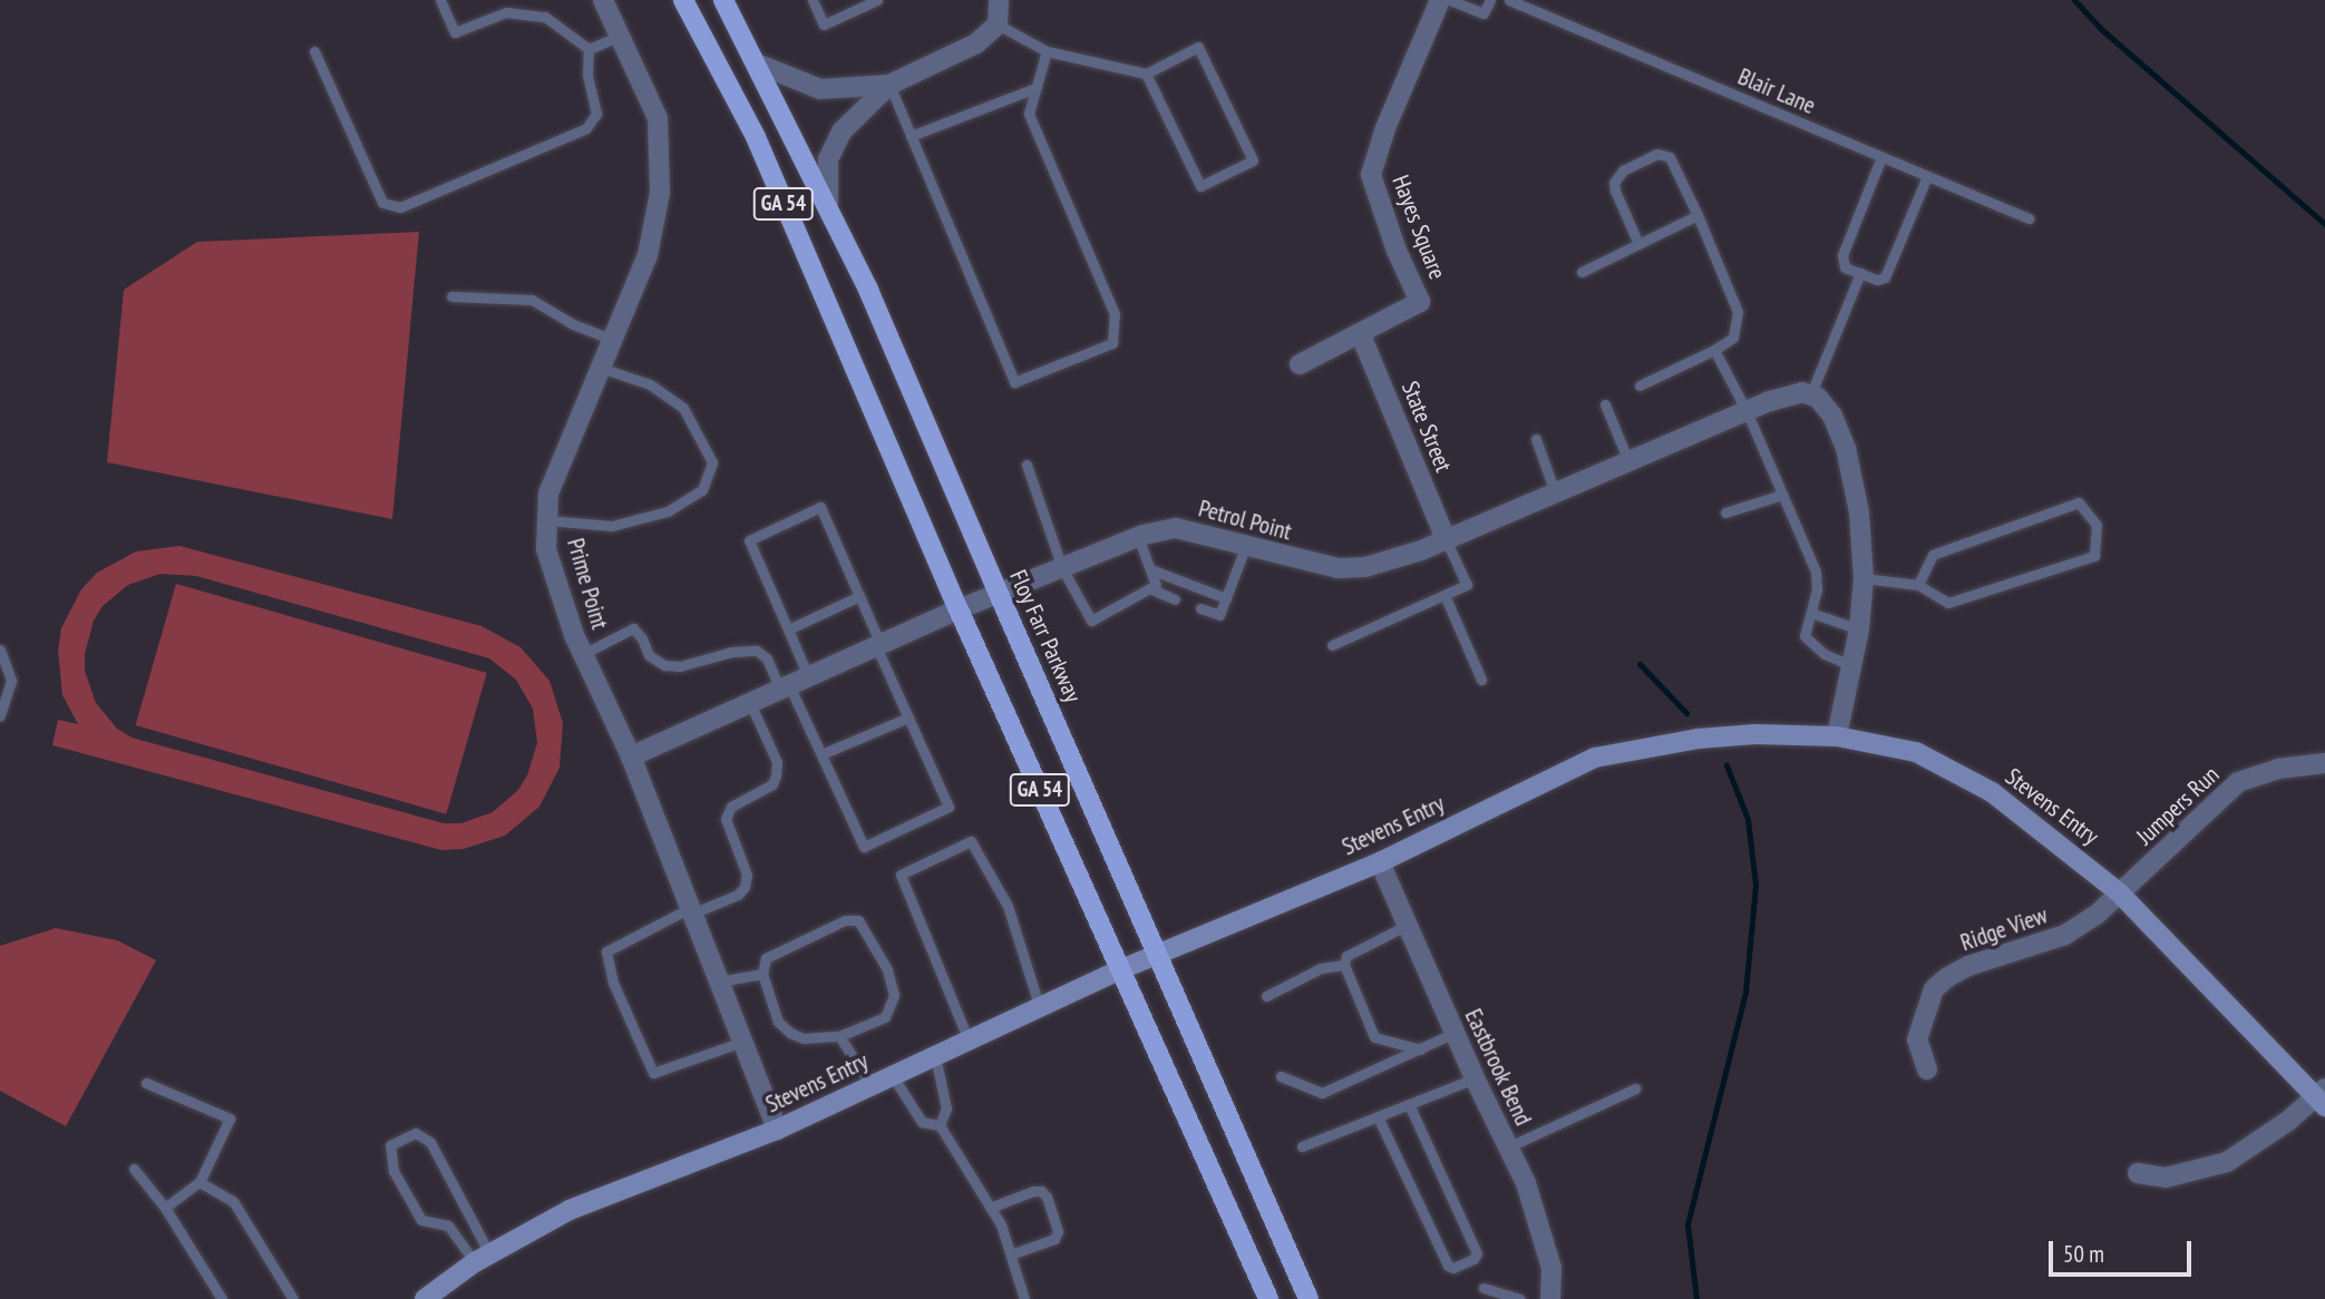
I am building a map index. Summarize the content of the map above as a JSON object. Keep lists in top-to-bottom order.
{
  "streets": {
    "main road": ["GA 54", "Floy Farr Parkway"],
    "street": [
      "Hayes Square",
      "State Street",
      "Petrol Point",
      "Prime Point",
      "Jumpers Run",
      "Stevens Entry",
      "Ridge View",
      "Eastbrook Bend"
    ],
    "lane": ["Blair Lane"]
  },
  "crossings": [
    ["GA 54", "Petrol Point"],
    ["GA 54", "Stevens Entry"],
    ["Hayes Square", "State Street"],
    ["State Street", "Petrol Point"],
    ["Petrol Point", "Prime Point"],
    ["Petrol Point", "Floy Farr Parkway"],
    ["Prime Point", "Stevens Entry"],
    ["Floy Farr Parkway", "Stevens Entry"],
    ["Jumpers Run", "Stevens Entry"],
    ["Jumpers Run", "Ridge View"],
    ["Stevens Entry", "Ridge View"],
    ["Stevens Entry", "Eastbrook Bend"]
  ],
  "scale_bar": "50 m"
}
